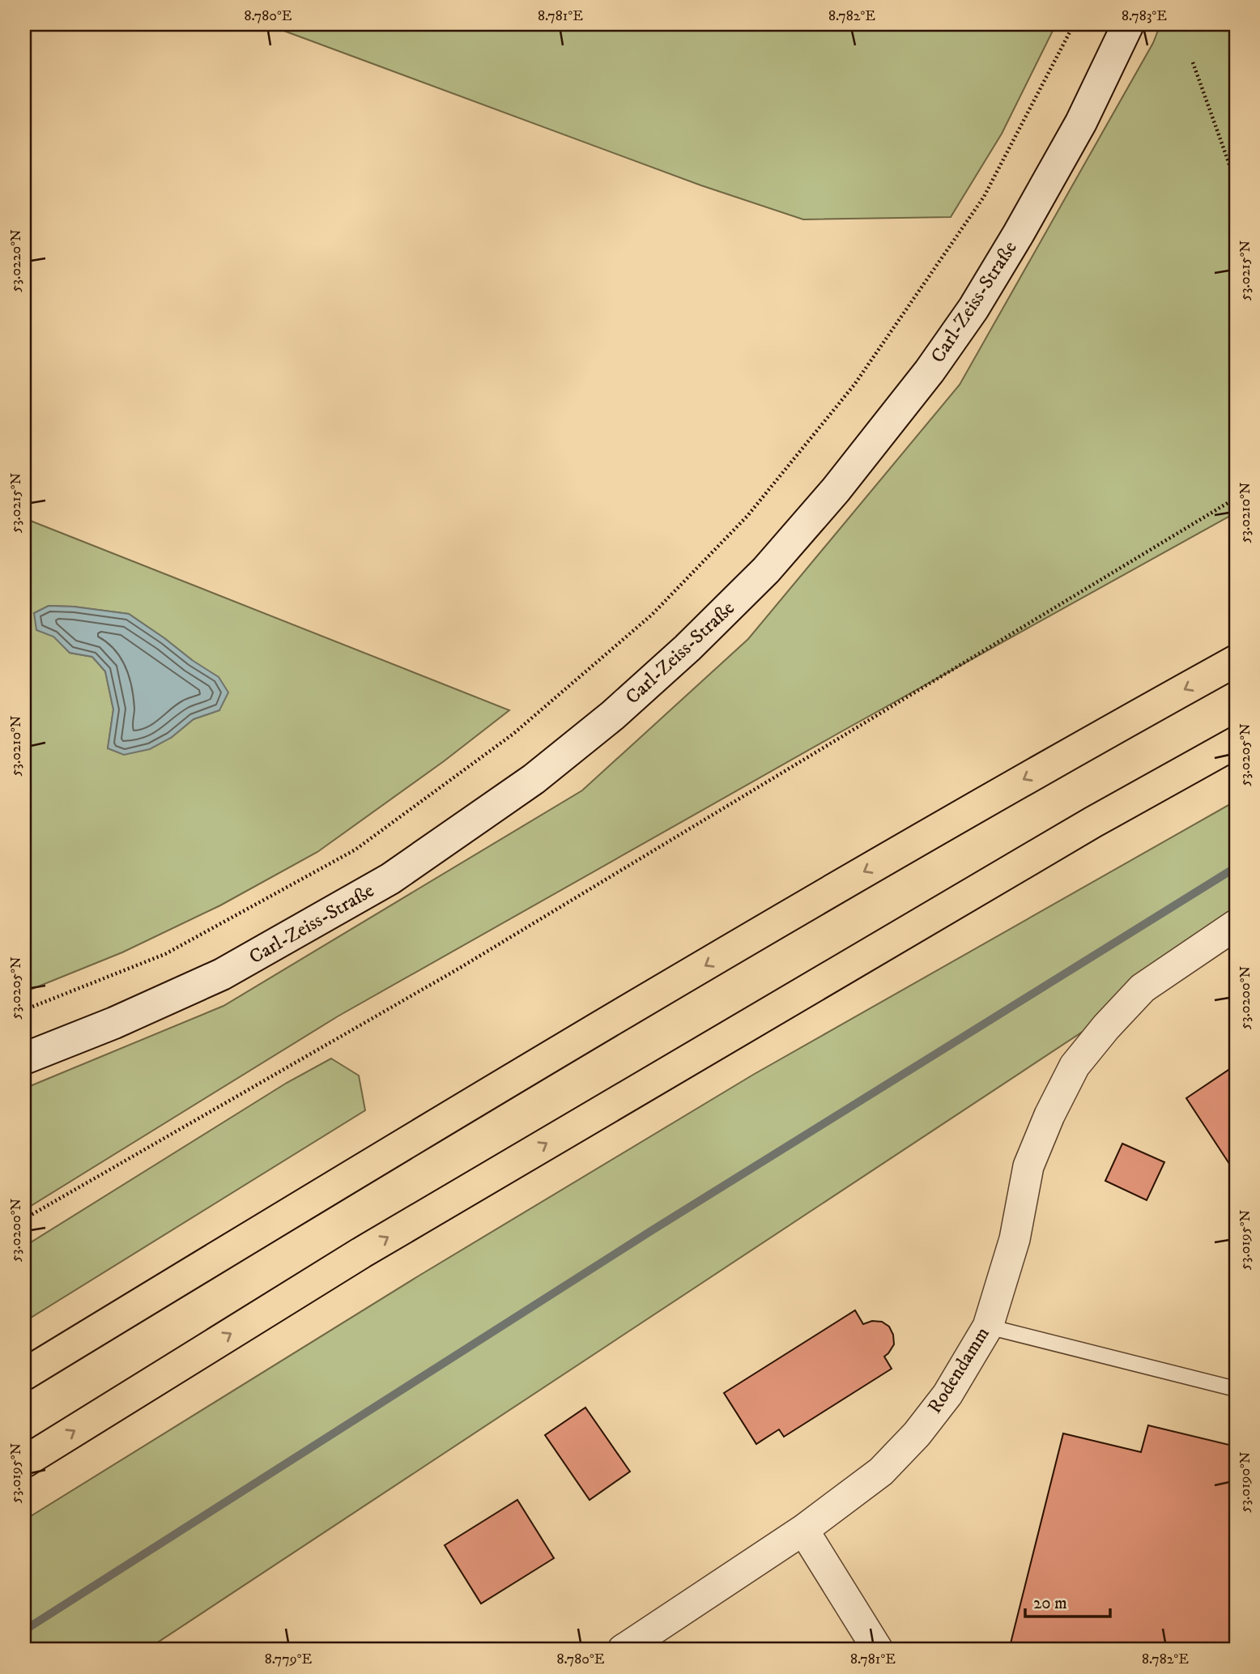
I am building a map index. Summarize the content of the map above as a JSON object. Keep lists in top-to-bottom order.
{
  "streets": {
    "main road": ["Carl-Zeiss-Straße"],
    "street": ["Rodendamm"]
  },
  "scale_bar": "20 m",
  "coordinates": [
    "8.780°E",
    "8.781°E",
    "8.782°E",
    "8.783°E",
    "53.0220°N",
    "53.0215°N",
    "53.0210°N",
    "53.0205°N",
    "53.0200°N",
    "53.0195°N",
    "53.0190°N",
    "8.779°E"
  ]
}
